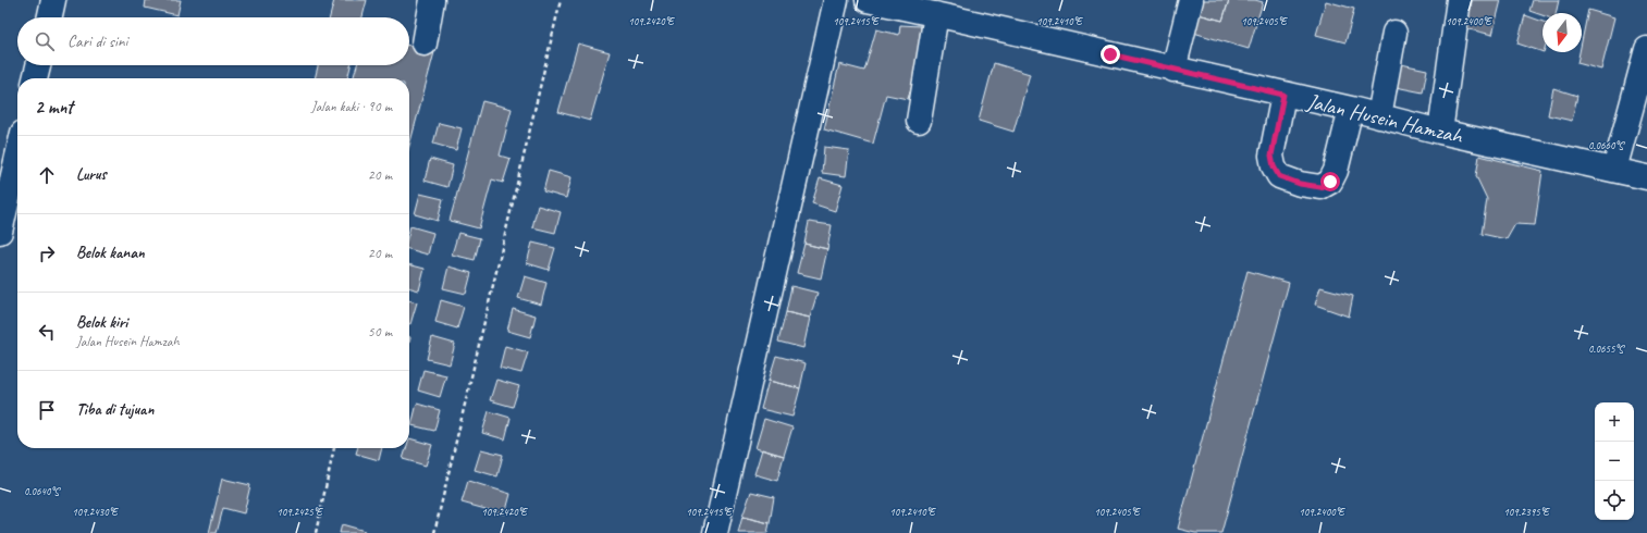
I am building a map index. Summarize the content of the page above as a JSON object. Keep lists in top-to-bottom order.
{
  "streets": {
    "street": ["Jalan Husein Hamzah"]
  },
  "north": "bottom",
  "page": {
    "search": "Cari di sini",
    "heading": ["2 mnt", "Jalan kaki · 90 m"],
    "list": [
      ["Lurus", "20 m"],
      ["Belok kanan", "20 m"],
      ["Belok kiri", "Jalan Husein Hamzah", "50 m"],
      "Tiba di tujuan"
    ],
    "map_buttons": ["+", "−"]
  },
  "coordinates": [
    "109.2420°E",
    "109.2415°E",
    "109.2410°E",
    "109.2405°E",
    "109.2400°E",
    "0.0660°S",
    "0.0655°S",
    "0.0640°S",
    "109.2430°E",
    "109.2425°E",
    "109.2395°E"
  ]
}
